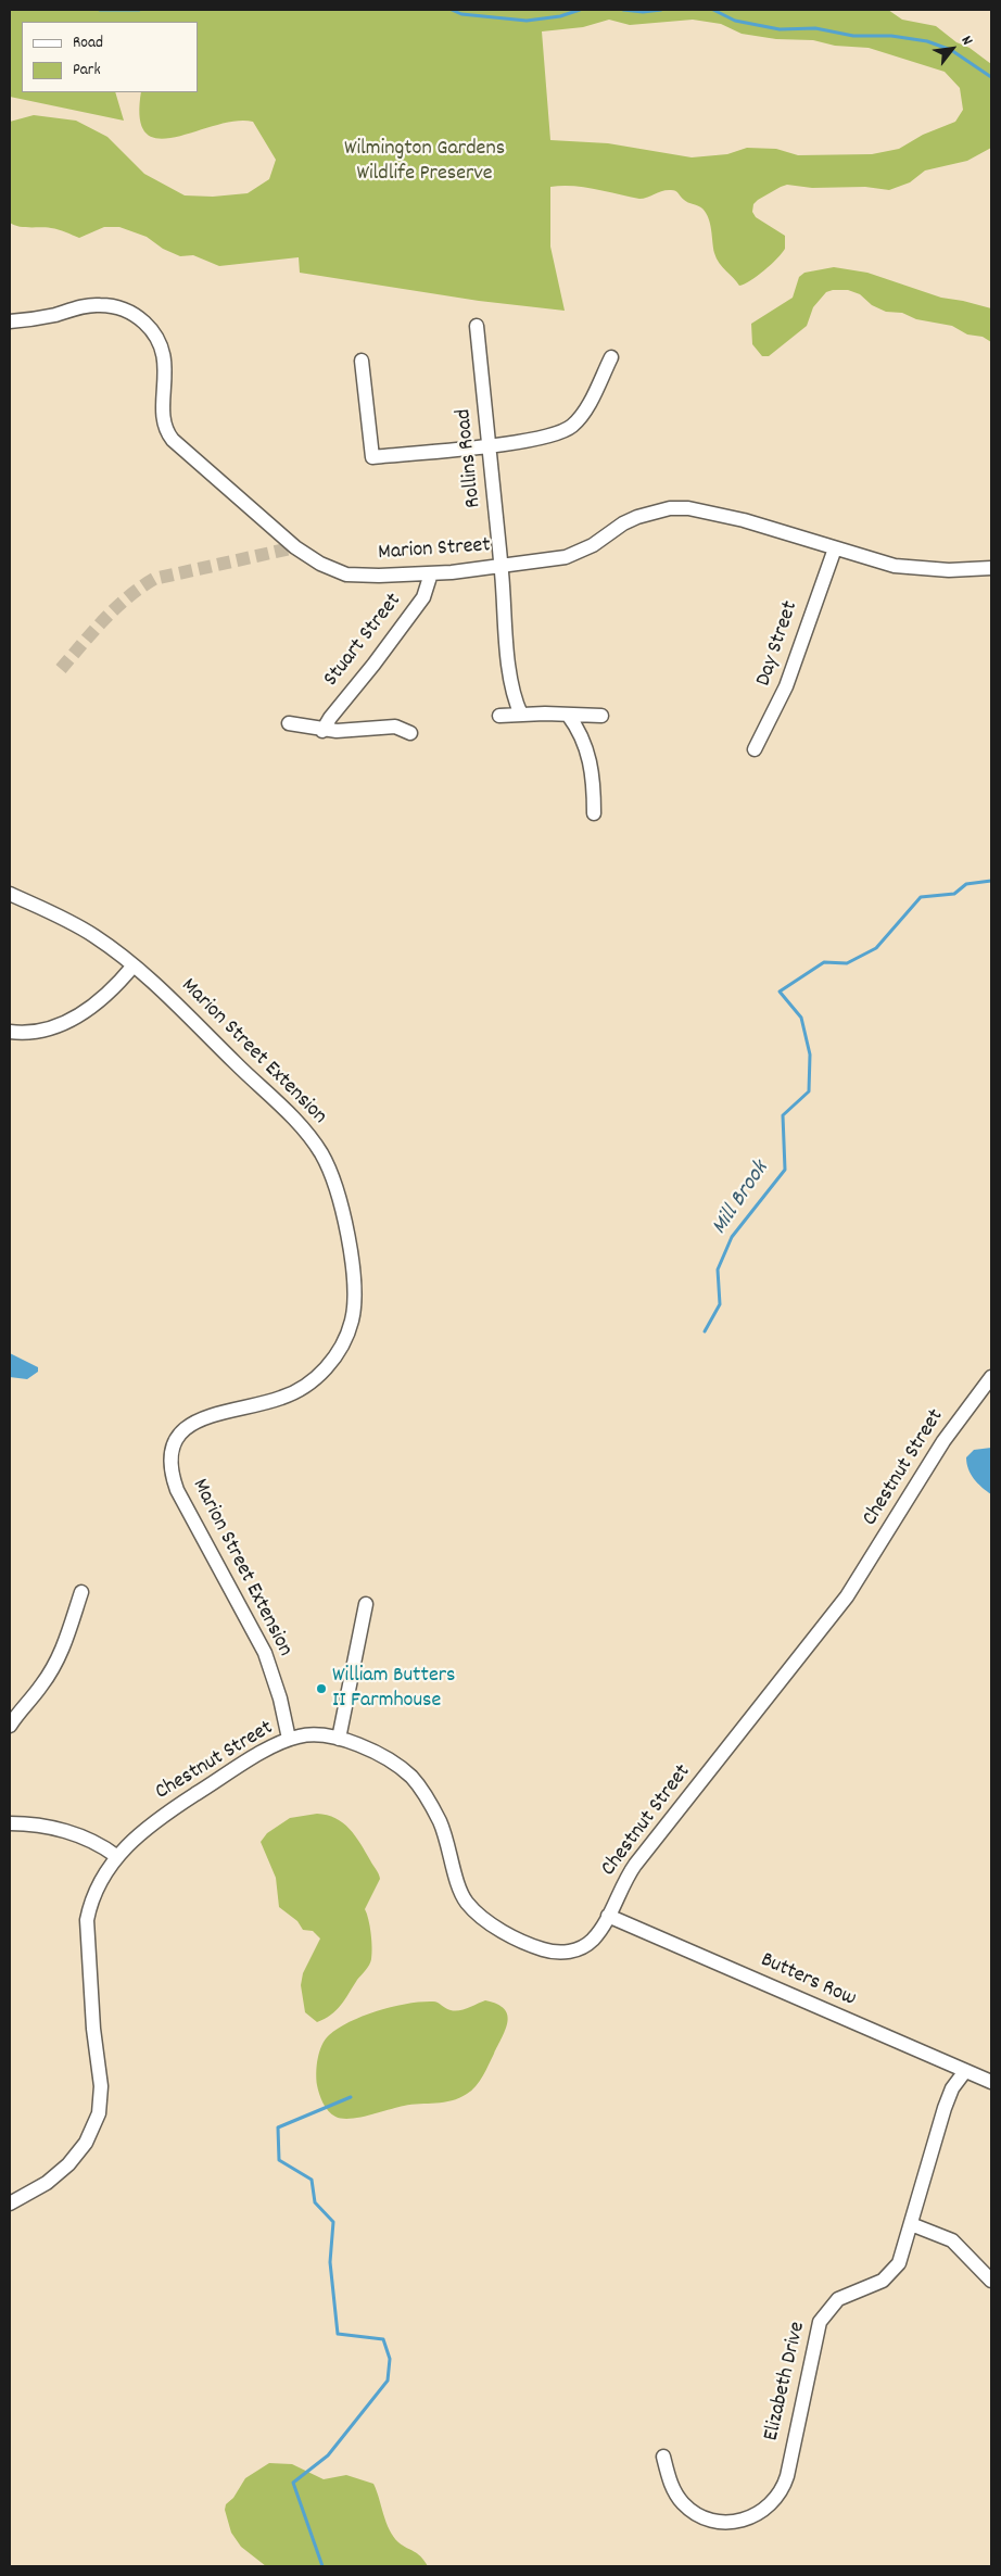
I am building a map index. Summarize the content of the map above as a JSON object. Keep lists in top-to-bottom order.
{
  "streets": {
    "street": [
      "Rollins Road",
      "Marion Street",
      "Stuart Street",
      "Day Street",
      "Marion Street Extension",
      "Chestnut Street",
      "Butters Row",
      "Elizabeth Drive"
    ]
  },
  "crossings": [
    ["Rollins Road", "Marion Street"],
    ["Marion Street", "Stuart Street"],
    ["Marion Street", "Day Street"],
    ["Marion Street Extension", "Chestnut Street"],
    ["Chestnut Street", "Butters Row"],
    ["Butters Row", "Elizabeth Drive"]
  ],
  "water": ["Mill Brook"],
  "parks": ["Wilmington Gardens Wildlife Preserve"],
  "places": ["William Butters II Farmhouse"],
  "legend": ["Road", "Park"],
  "north": "top right"
}
